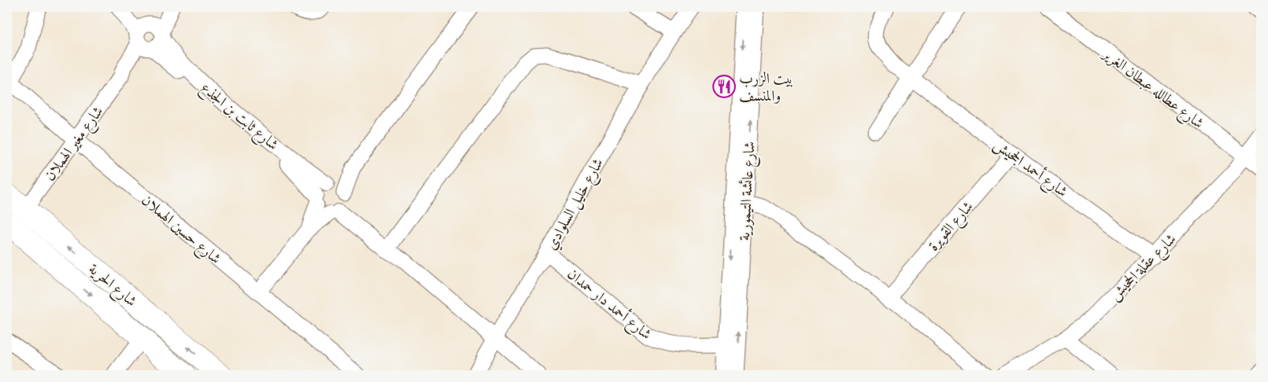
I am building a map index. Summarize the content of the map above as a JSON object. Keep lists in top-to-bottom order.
{
  "streets": {
    "highway": ["شارع الحرية"],
    "street": [
      "شارع عطالله عبطان الغرير",
      "شارع ثابت بن الجذع",
      "شارع مغير الهملان",
      "شارع أحمد الجحيش",
      "شارع عائشة التيمورية",
      "شارع خليل السلوادي",
      "شارع القويرة",
      "شارع حسين الهملان",
      "شارع عقلة الجحيش",
      "شارع أحمد دار حمدان"
    ]
  },
  "crossings": [
    ["شارع عطالله عبطان الغرير", "شارع عقلة الجحيش"],
    ["شارع ثابت بن الجذع", "شارع مغير الهملان"],
    ["شارع مغير الهملان", "شارع حسين الهملان"],
    ["شارع مغير الهملان", "شارع الحرية"],
    ["شارع أحمد الجحيش", "شارع القويرة"],
    ["شارع أحمد الجحيش", "شارع عقلة الجحيش"],
    ["شارع عائشة التيمورية", "شارع أحمد دار حمدان"],
    ["شارع خليل السلوادي", "شارع أحمد دار حمدان"]
  ],
  "places": {
    "restaurant": ["بيت الزرب والمنسف"]
  }
}
